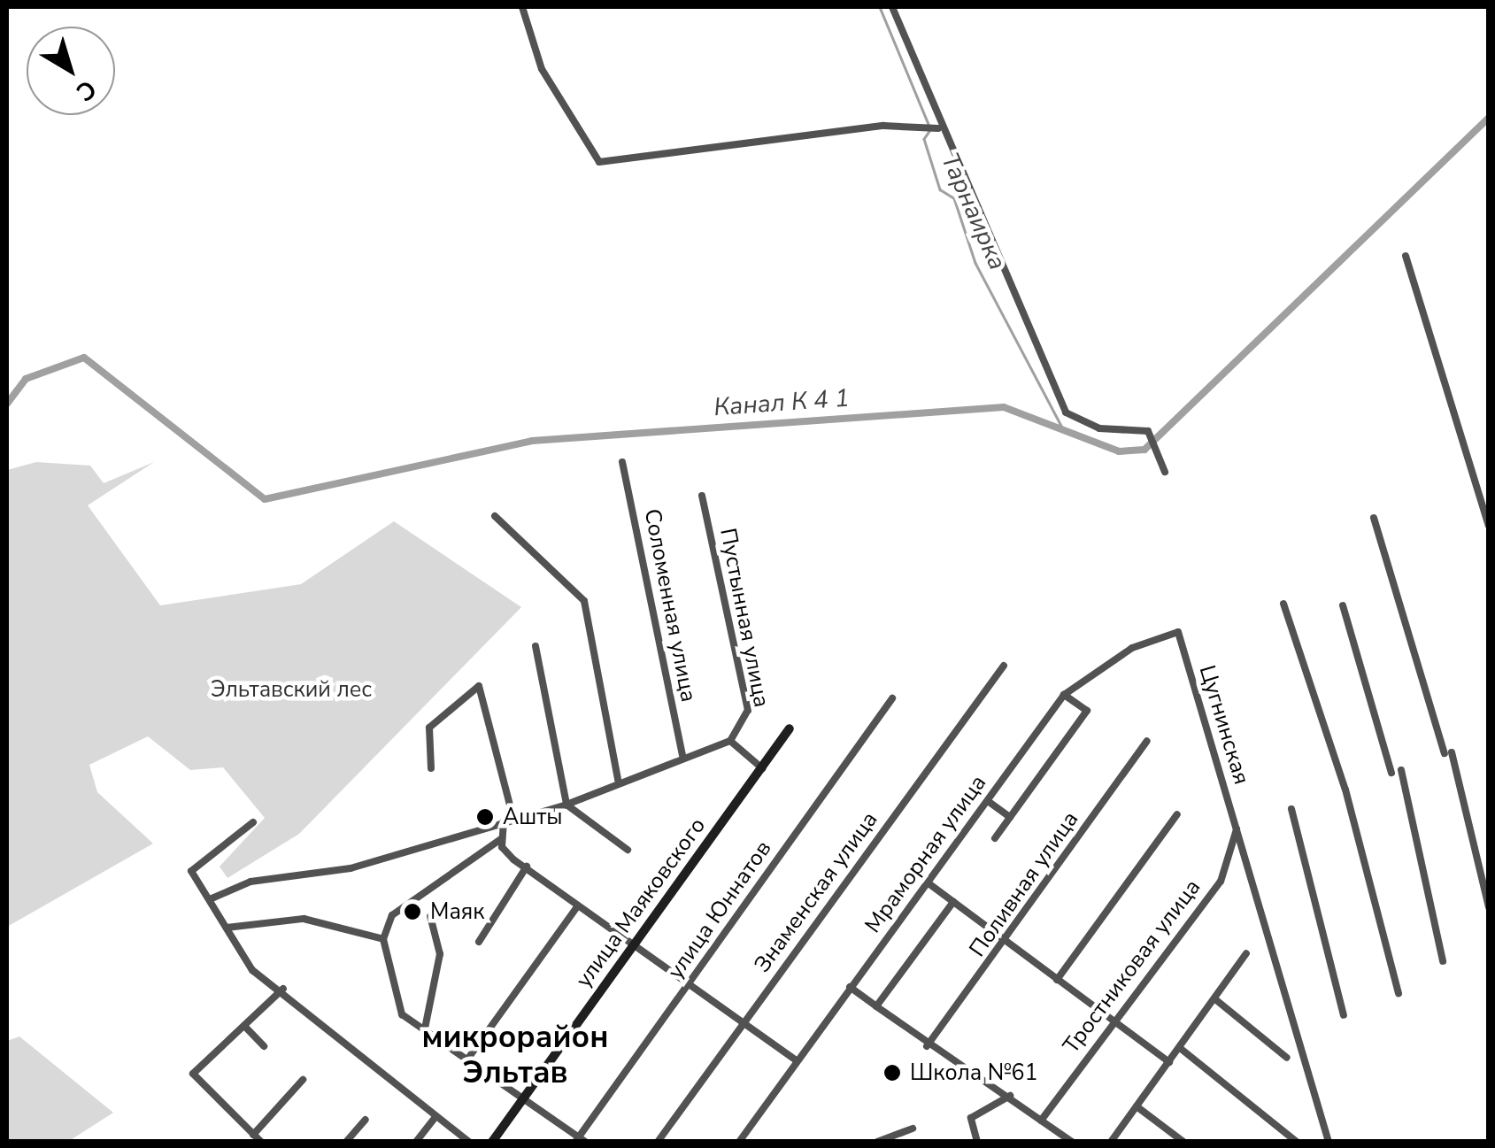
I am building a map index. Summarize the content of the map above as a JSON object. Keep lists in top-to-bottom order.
{
  "streets": {
    "street": [
      "Соломенная улица",
      "Пустынная улица",
      "Цугнинская",
      "Мраморная улица",
      "Поливная улица",
      "Знаменская улица",
      "улица Маяковского",
      "улица Юннатов",
      "Тростниковая улица"
    ]
  },
  "crossings": [
    ["Цугнинская", "Мраморная улица"],
    ["Цугнинская", "Тростниковая улица"]
  ],
  "districts": ["микрорайон Эльтав"],
  "water": ["Тарнаирка", "Канал К 4 1"],
  "parks": ["Эльтавский лес"],
  "places": ["Ашты", "Маяк", "Школа №61"],
  "north": "bottom right"
}
